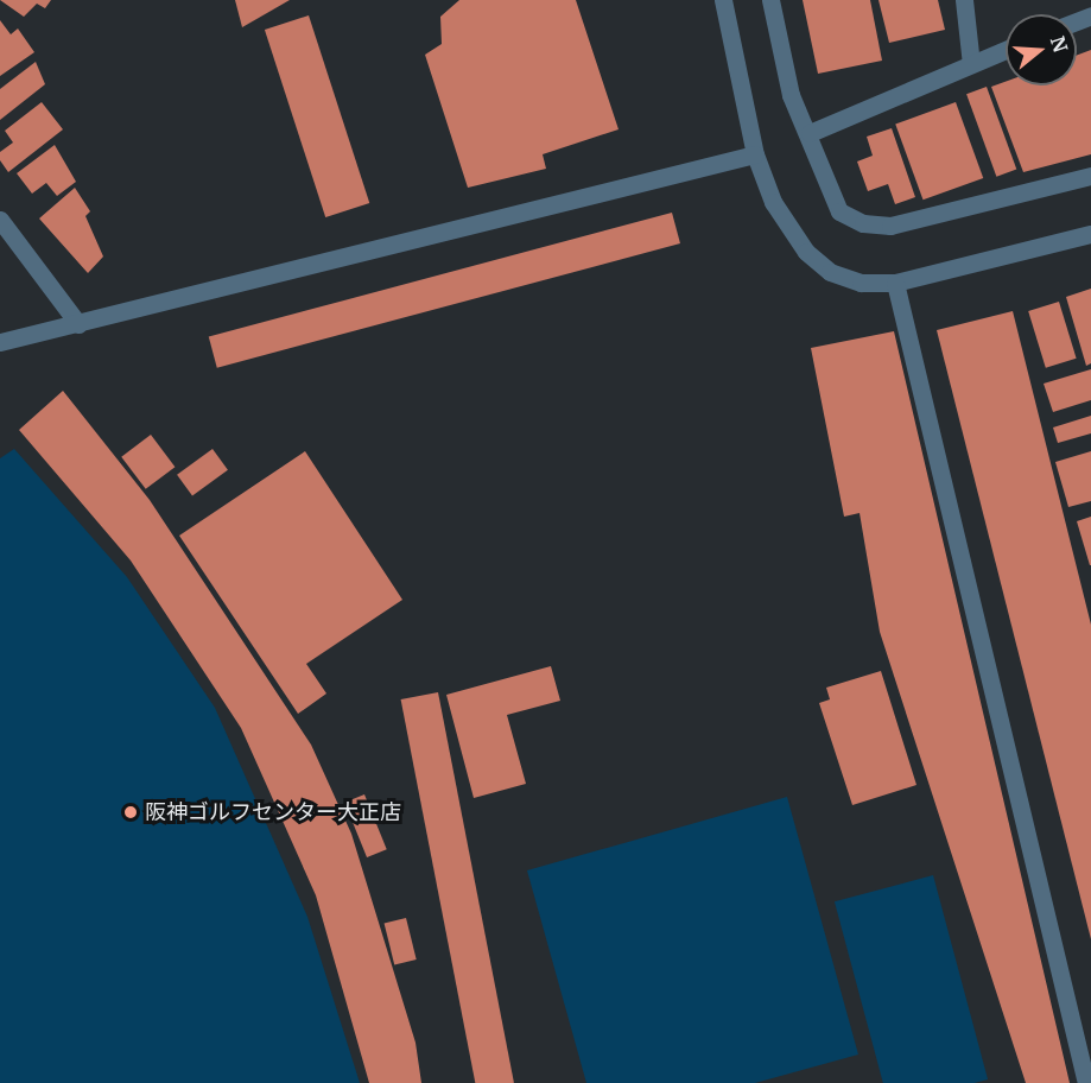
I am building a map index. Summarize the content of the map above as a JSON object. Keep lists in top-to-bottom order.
{
  "places": ["阪神ゴルフセンター大正店"],
  "north": "right"
}
